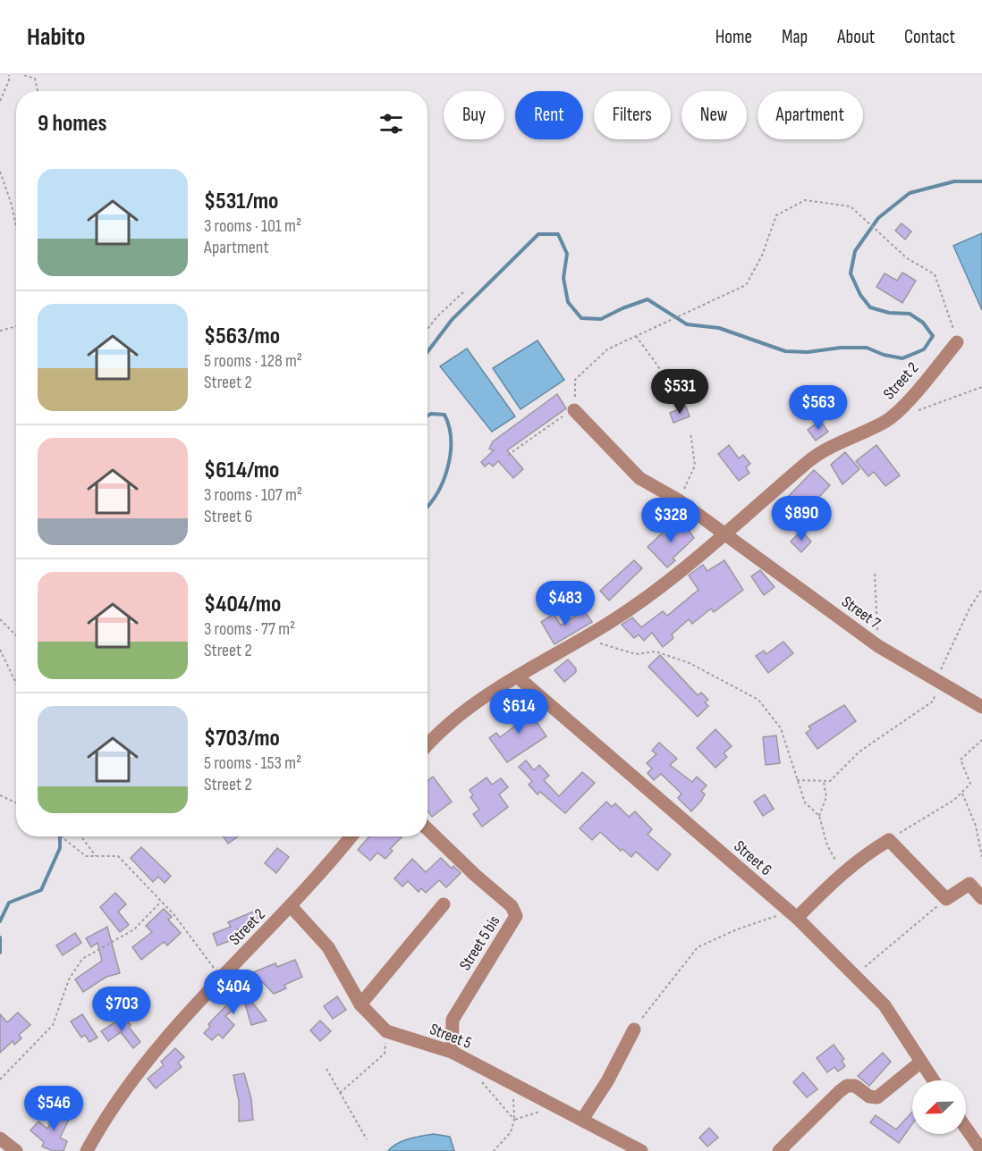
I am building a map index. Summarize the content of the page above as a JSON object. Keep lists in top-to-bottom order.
{
  "streets": {
    "street": [
      "Street 2",
      "Street 7",
      "Street 6",
      "Street 5 bis",
      "Street 5"
    ]
  },
  "crossings": [
    ["Street 2", "Street 7"],
    ["Street 2", "Street 6"],
    ["Street 2", "Street 5"],
    ["Street 5 bis", "Street 5"]
  ],
  "north": "bottom left",
  "page": {
    "header": "Habito",
    "nav": [
      "Home",
      "Map",
      "About",
      "Contact"
    ],
    "chip": [
      "Buy",
      "Rent",
      "Filters",
      "New",
      "Apartment"
    ],
    "heading": "9 homes",
    "list": [
      {
        "name": "$531/mo",
        "note": "3 rooms · 101 m² · Apartment"
      },
      {
        "name": "$563/mo",
        "note": "5 rooms · 128 m² · Street 2"
      },
      {
        "name": "$614/mo",
        "note": "3 rooms · 107 m² · Street 6"
      },
      {
        "name": "$404/mo",
        "note": "3 rooms · 77 m² · Street 2"
      },
      {
        "name": "$703/mo",
        "note": "5 rooms · 153 m² · Street 2"
      }
    ],
    "price": [
      "$531",
      "$563",
      "$890",
      "$328",
      "$483",
      "$614",
      "$404",
      "$703",
      "$546"
    ]
  }
}
